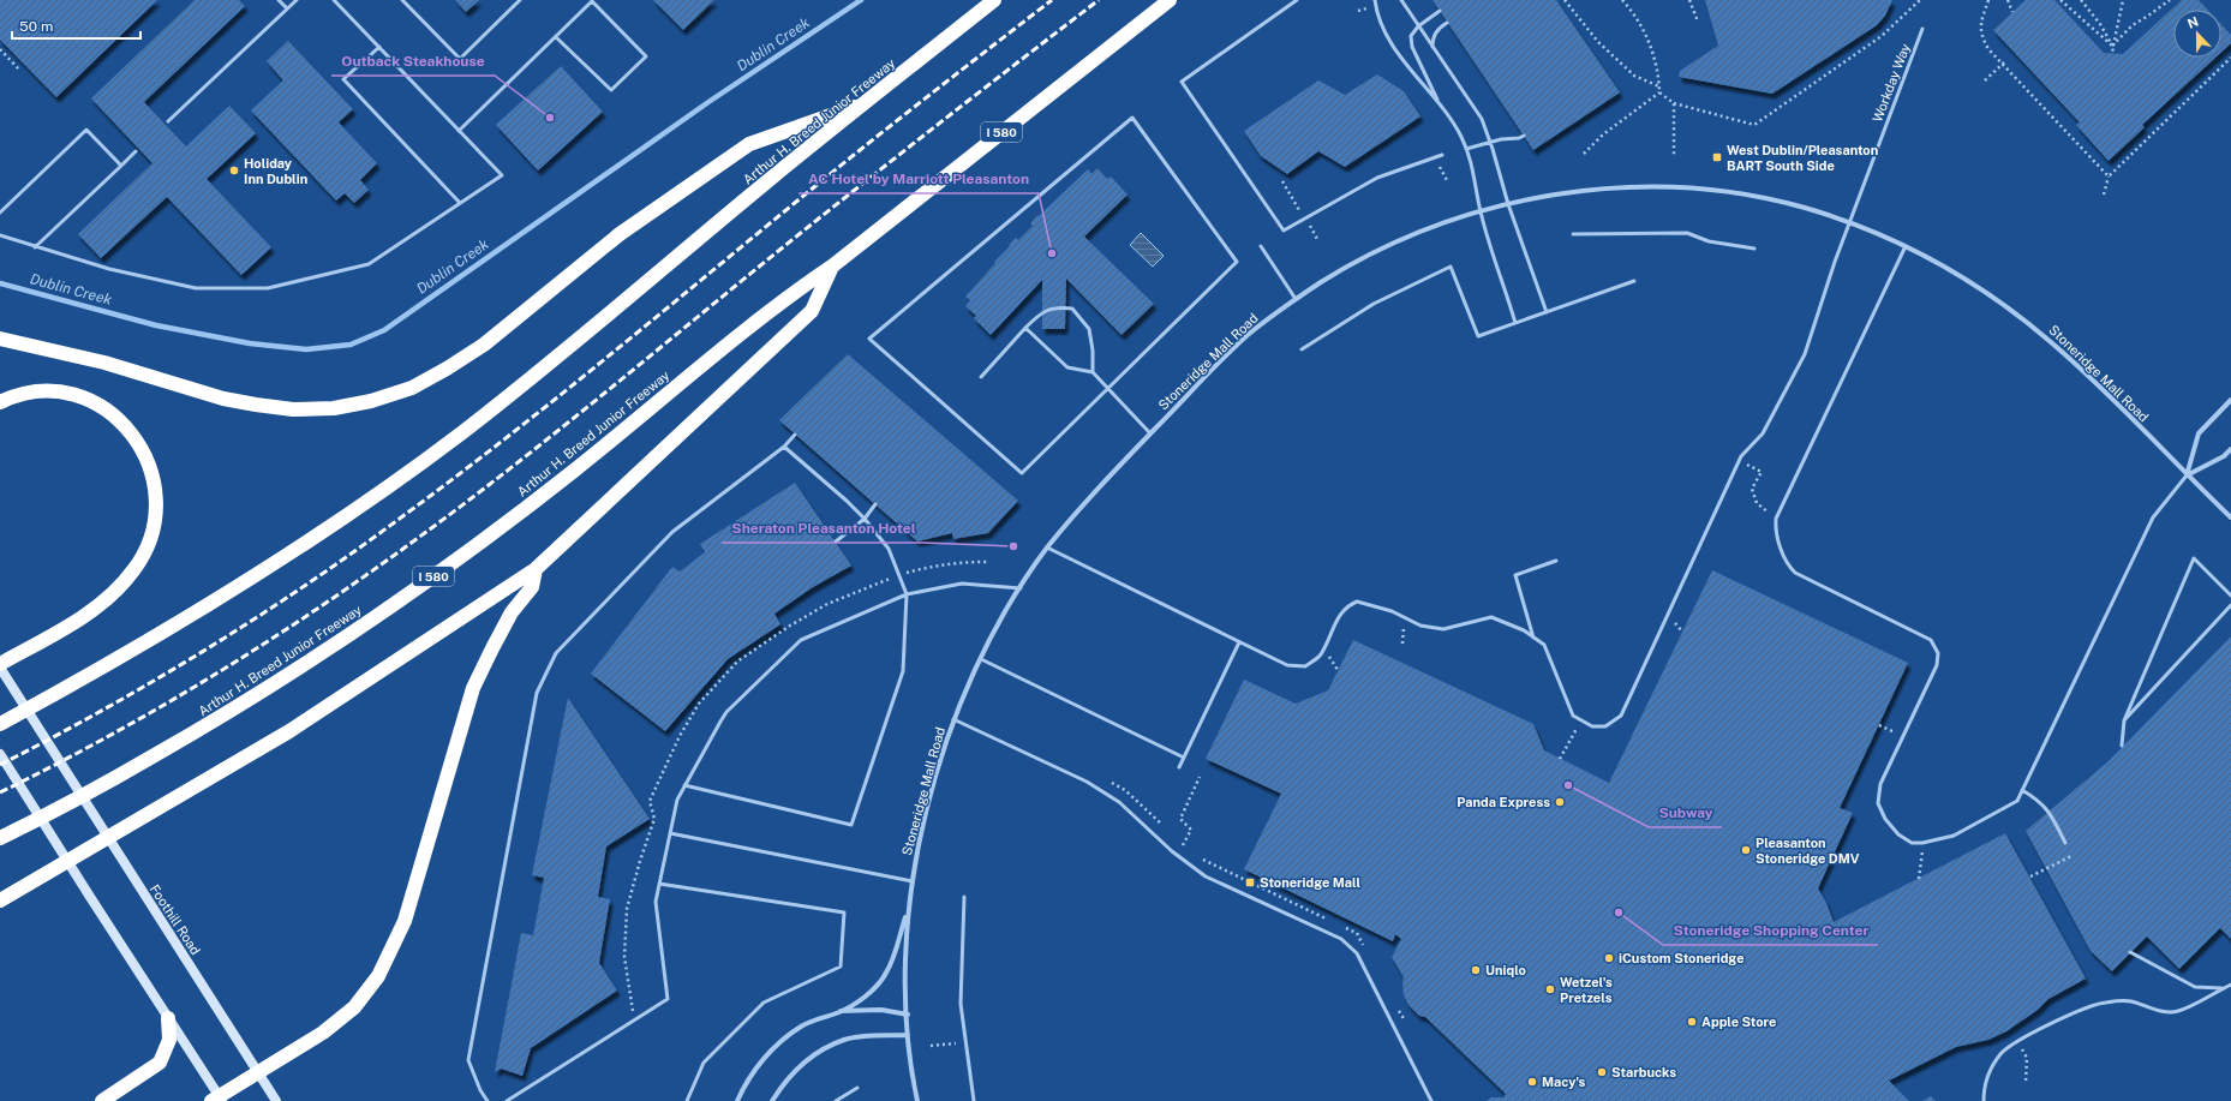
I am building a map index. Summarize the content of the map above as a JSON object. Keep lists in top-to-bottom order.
{
  "streets": {
    "highway": ["Arthur H. Breed Junior Freeway", "I 580"],
    "main road": ["Foothill Road"],
    "street": ["Stoneridge Mall Road"],
    "lane": ["Workday Way"]
  },
  "crossings": [
    ["Workday Way", "Stoneridge Mall Road"]
  ],
  "water": ["Dublin Creek"],
  "places": {
    "other": [
      "Outback Steakhouse",
      "Holiday Inn Dublin",
      "AC Hotel by Marriott Pleasanton",
      "Sheraton Pleasanton Hotel",
      "Subway",
      "Panda Express",
      "Pleasanton Stoneridge DMV",
      "Stoneridge Shopping Center",
      "iCustom Stoneridge",
      "Uniqlo",
      "Wetzel's Pretzels",
      "Apple Store",
      "Starbucks",
      "Macy's"
    ],
    "transit": ["West Dublin/Pleasanton BART South Side", "Stoneridge Mall"]
  },
  "scale_bar": "50 m",
  "north": "top"
}
